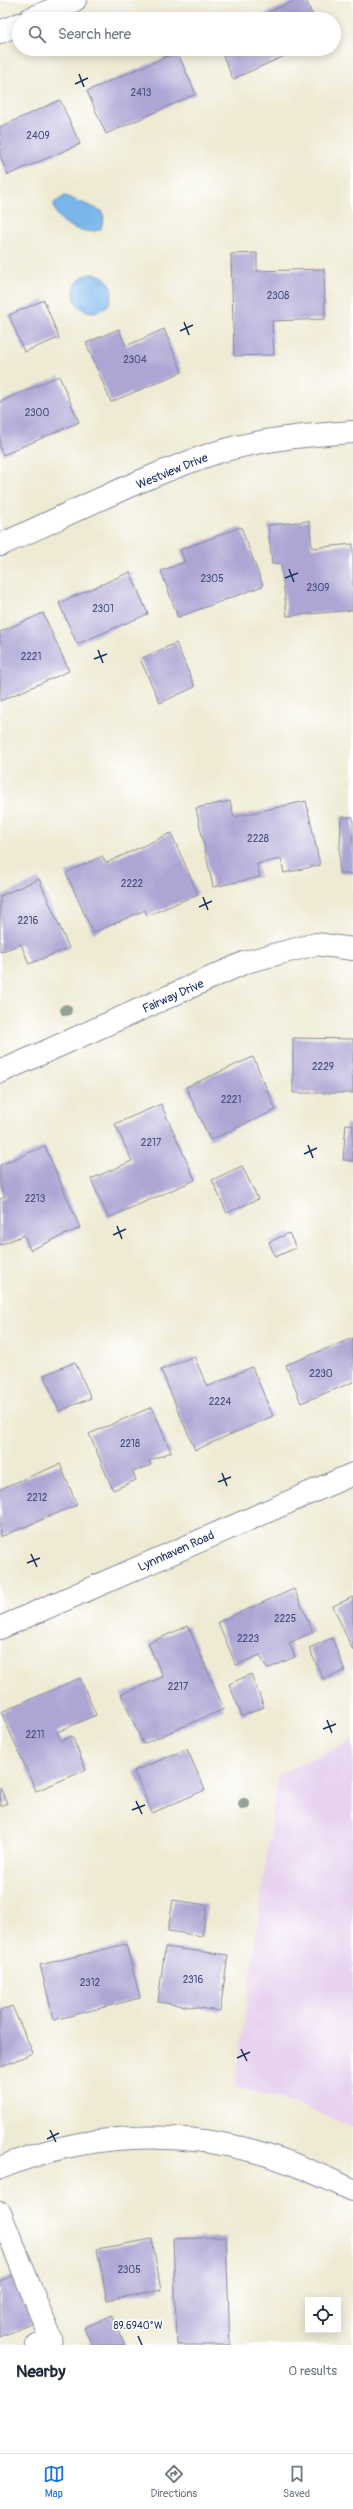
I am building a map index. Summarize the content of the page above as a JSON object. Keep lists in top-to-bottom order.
{
  "streets": {
    "street": ["Westview Drive", "Fairway Drive", "Lynnhaven Road"]
  },
  "house_numbers": [
    "2413",
    "2409",
    "2308",
    "2304",
    "2300",
    "2305",
    "2309",
    "2301",
    "2221",
    "2228",
    "2222",
    "2216",
    "2229",
    "2221",
    "2217",
    "2213",
    "2230",
    "2224",
    "2218",
    "2212",
    "2225",
    "2223",
    "2217",
    "2211",
    "2316",
    "2312",
    "2305"
  ],
  "page": {
    "search": "Search here",
    "heading": ["Nearby", "0 results"],
    "nav": ["Map", "Directions", "Saved"]
  },
  "coordinates": ["89.6940°W"]
}
